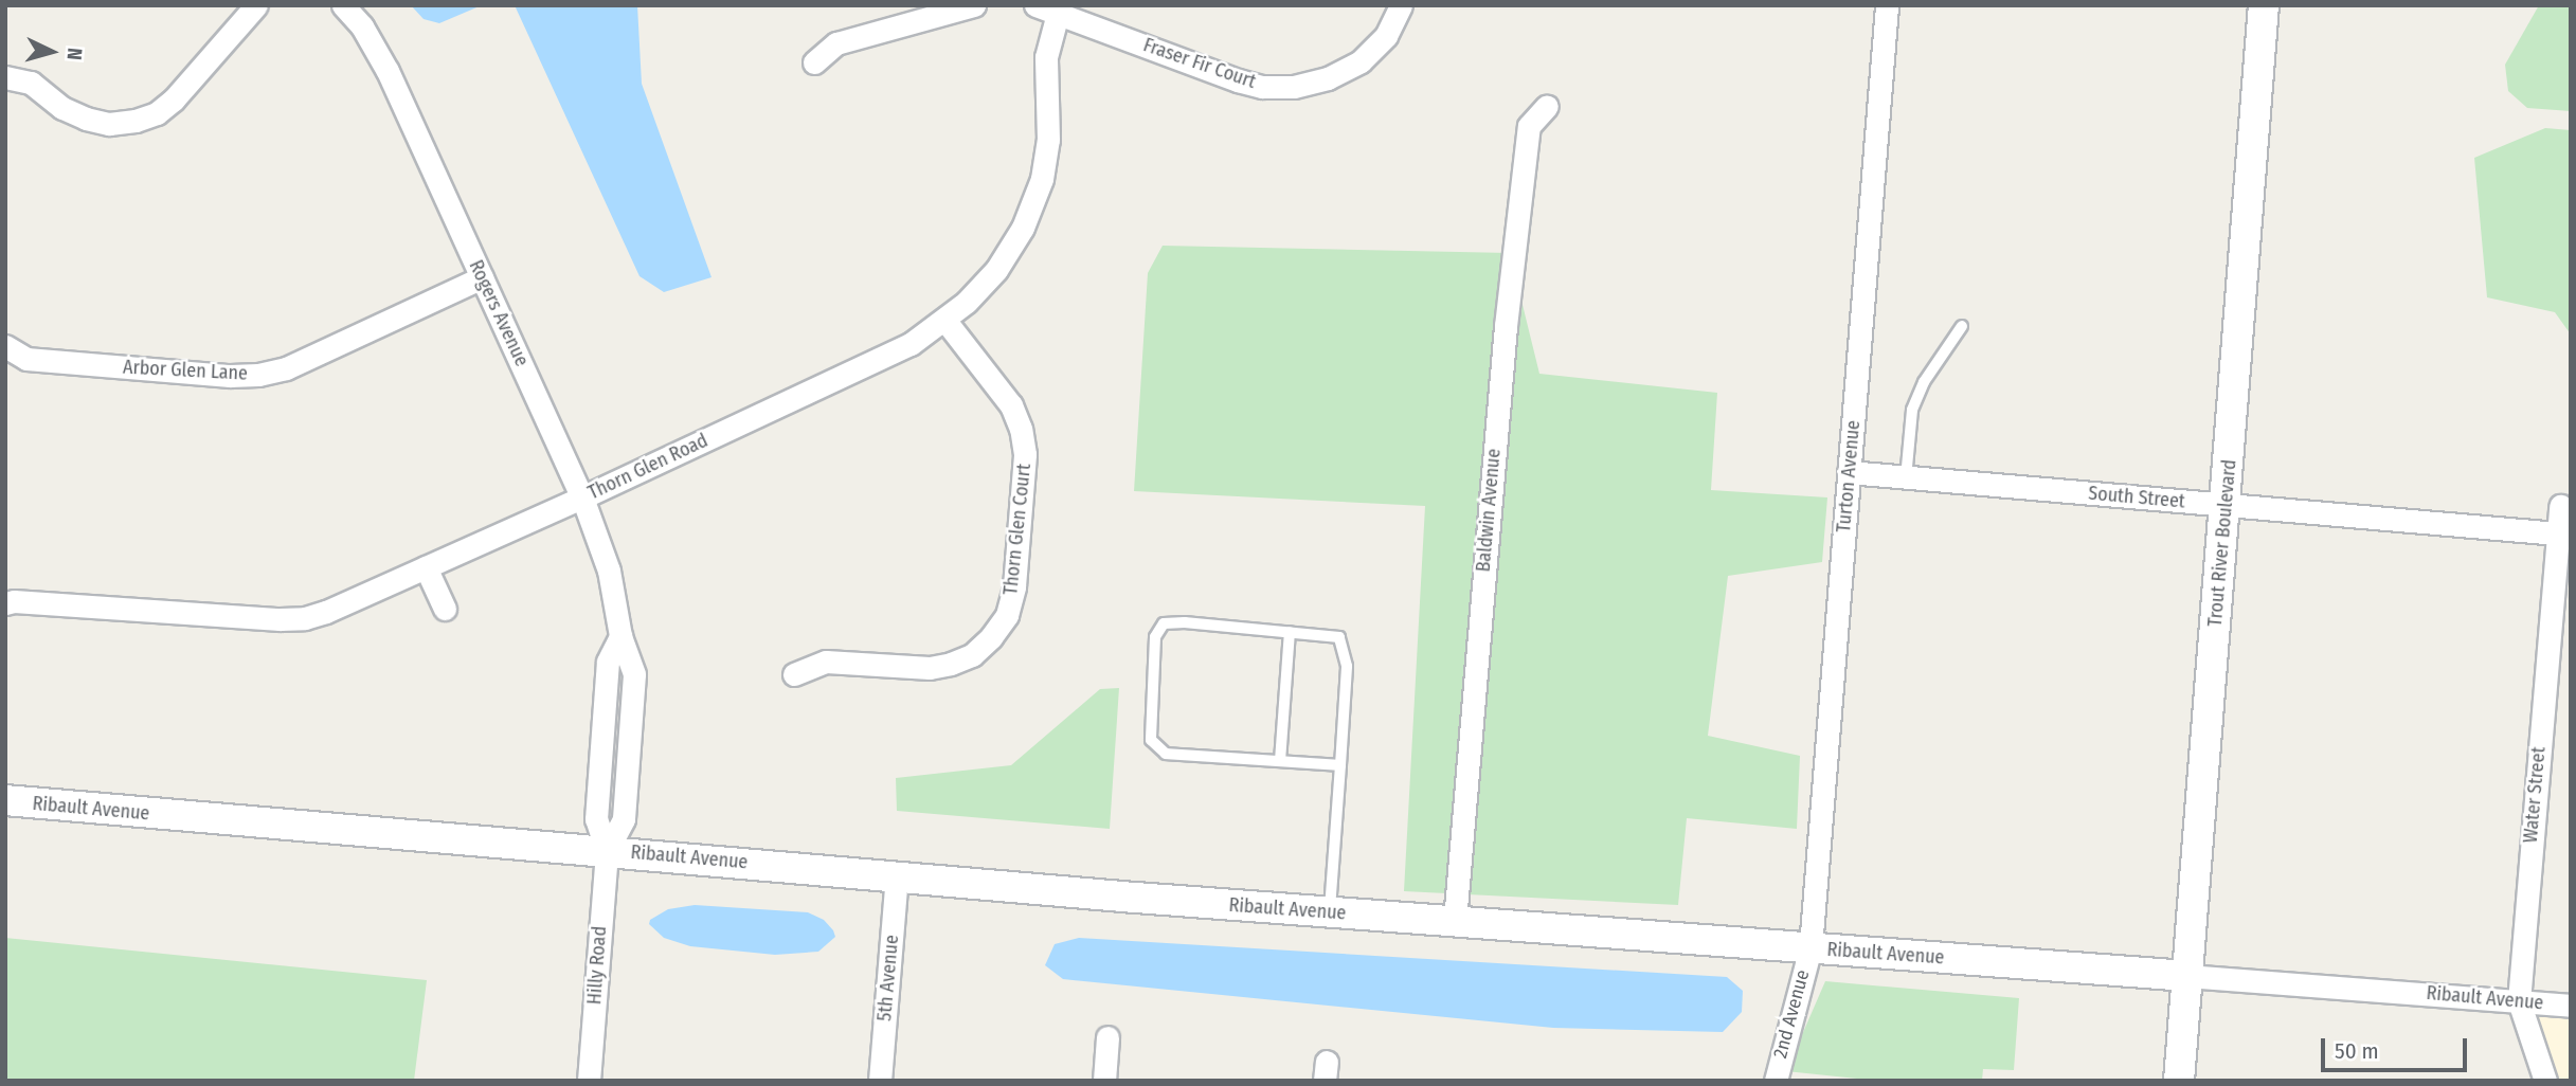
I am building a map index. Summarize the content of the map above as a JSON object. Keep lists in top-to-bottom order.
{
  "streets": {
    "street": [
      "Fraser Fir Court",
      "Rogers Avenue",
      "Arbor Glen Lane",
      "Thorn Glen Road",
      "Turton Avenue",
      "South Street",
      "Baldwin Avenue",
      "Thorn Glen Court",
      "Trout River Boulevard",
      "Water Street",
      "Ribault Avenue",
      "Hilly Road",
      "5th Avenue",
      "2nd Avenue"
    ]
  },
  "crossings": [
    ["Fraser Fir Court", "Thorn Glen Road"],
    ["Rogers Avenue", "Arbor Glen Lane"],
    ["Rogers Avenue", "Thorn Glen Road"],
    ["Rogers Avenue", "Ribault Avenue"],
    ["Rogers Avenue", "Hilly Road"],
    ["Thorn Glen Road", "Thorn Glen Court"],
    ["Turton Avenue", "South Street"],
    ["Turton Avenue", "Ribault Avenue"],
    ["Turton Avenue", "2nd Avenue"],
    ["South Street", "Trout River Boulevard"],
    ["South Street", "Water Street"],
    ["Baldwin Avenue", "Ribault Avenue"],
    ["Trout River Boulevard", "Ribault Avenue"],
    ["Water Street", "Ribault Avenue"],
    ["Ribault Avenue", "Hilly Road"],
    ["Ribault Avenue", "5th Avenue"],
    ["Ribault Avenue", "2nd Avenue"]
  ],
  "scale_bar": "50 m",
  "north": "right"
}
